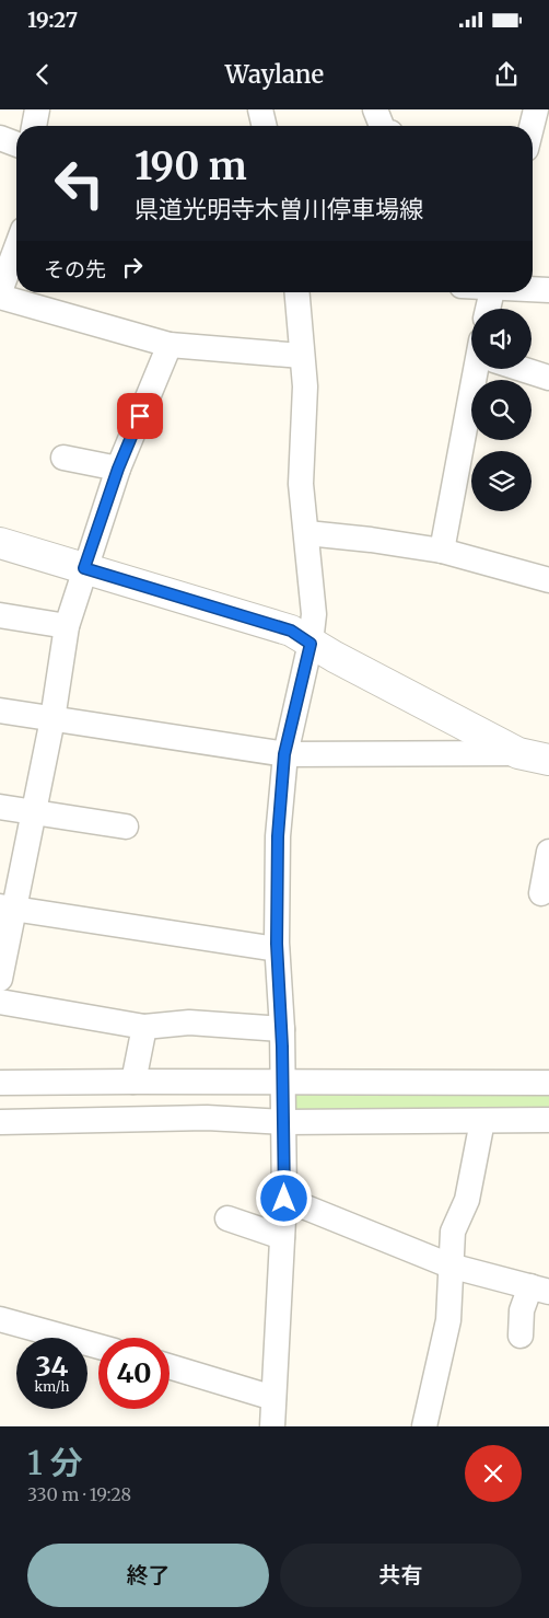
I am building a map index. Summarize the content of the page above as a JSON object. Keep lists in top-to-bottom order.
{
  "page": {
    "status": "19:27",
    "header": "Waylane",
    "turn": ["190 m", "県道光明寺木曽川停車場線"],
    "then": "その先",
    "speed": "34 km/h",
    "limit": "40",
    "heading": ["1 分", "330 m · 19:28"],
    "buttons": ["終了", "共有"]
  }
}
